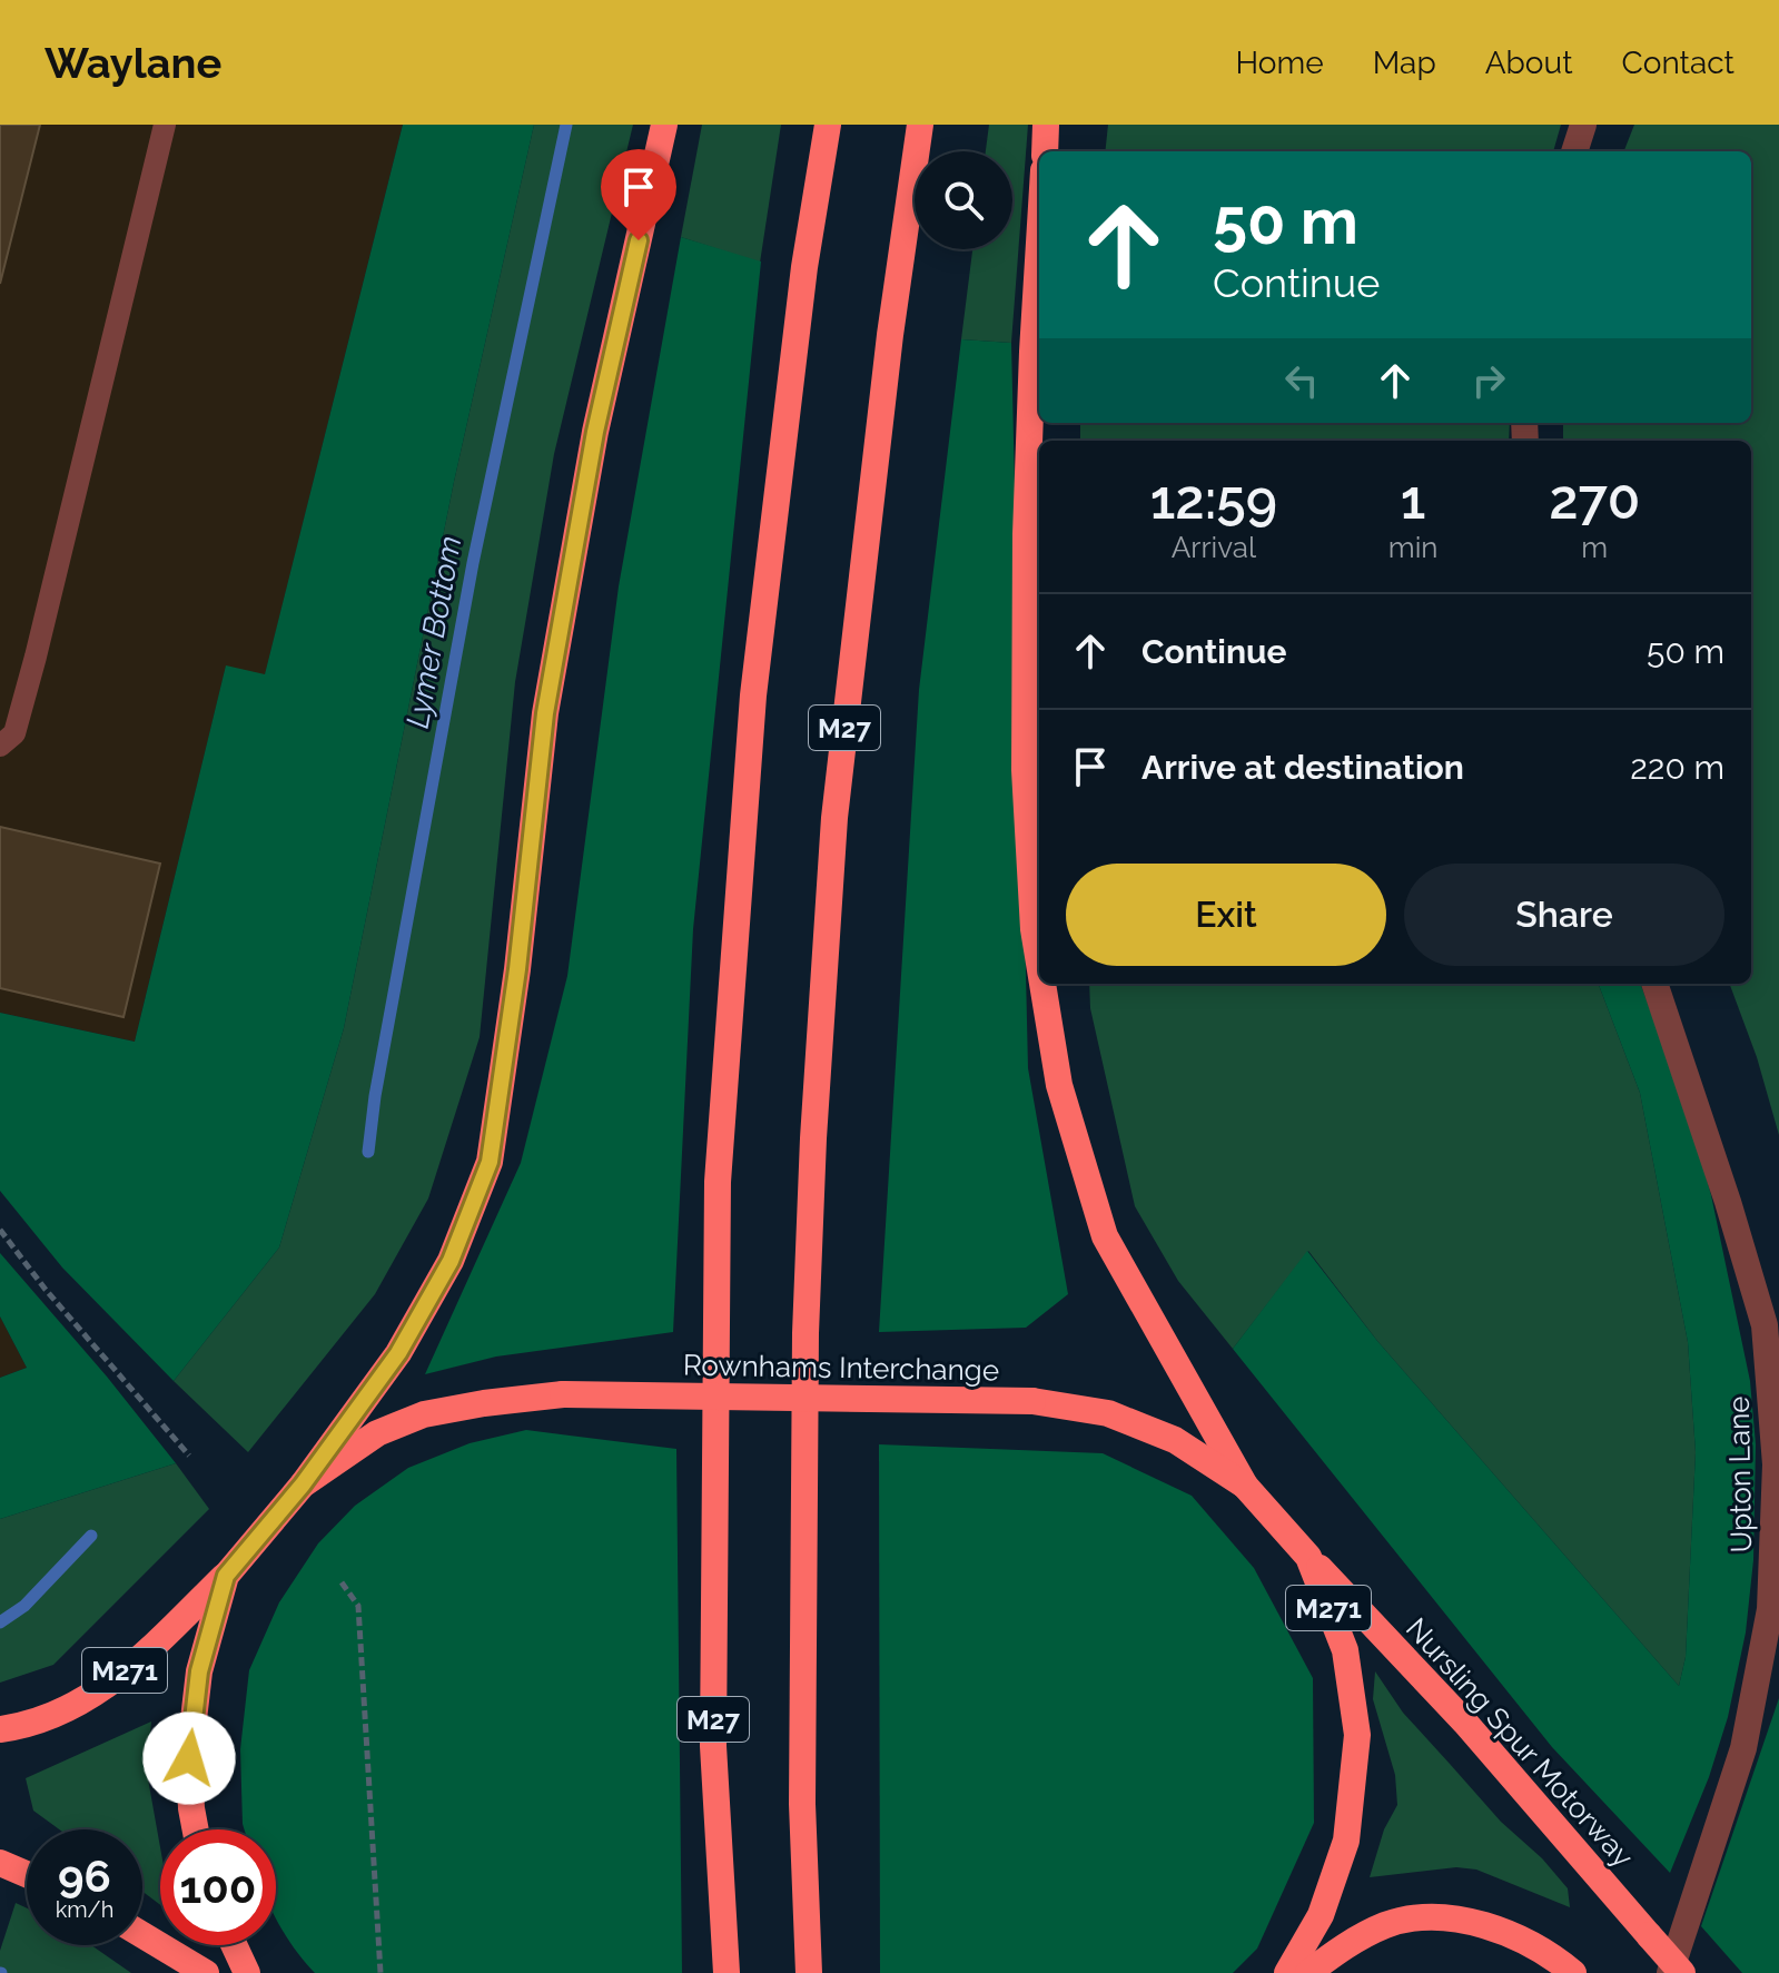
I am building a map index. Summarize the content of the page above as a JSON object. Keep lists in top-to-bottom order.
{
  "streets": {
    "highway": [
      "M27",
      "Rownhams Interchange",
      "M271",
      "Nursling Spur Motorway"
    ],
    "street": ["Upton Lane"]
  },
  "crossings": [
    ["Rownhams Interchange", "M271"],
    ["Rownhams Interchange", "Nursling Spur Motorway"]
  ],
  "water": ["Lymer Bottom"],
  "page": {
    "header": "Waylane",
    "nav": [
      "Home",
      "Map",
      "About",
      "Contact"
    ],
    "turn": ["50 m", "Continue"],
    "eta": [
      "12:59",
      "Arrival",
      "1",
      "min",
      "270",
      "m"
    ],
    "list": [
      {
        "name": "Continue",
        "value": "50 m"
      },
      {
        "name": "Arrive at destination",
        "value": "220 m"
      }
    ],
    "buttons": ["Exit", "Share"],
    "speed": "96 km/h",
    "limit": "100"
  }
}
